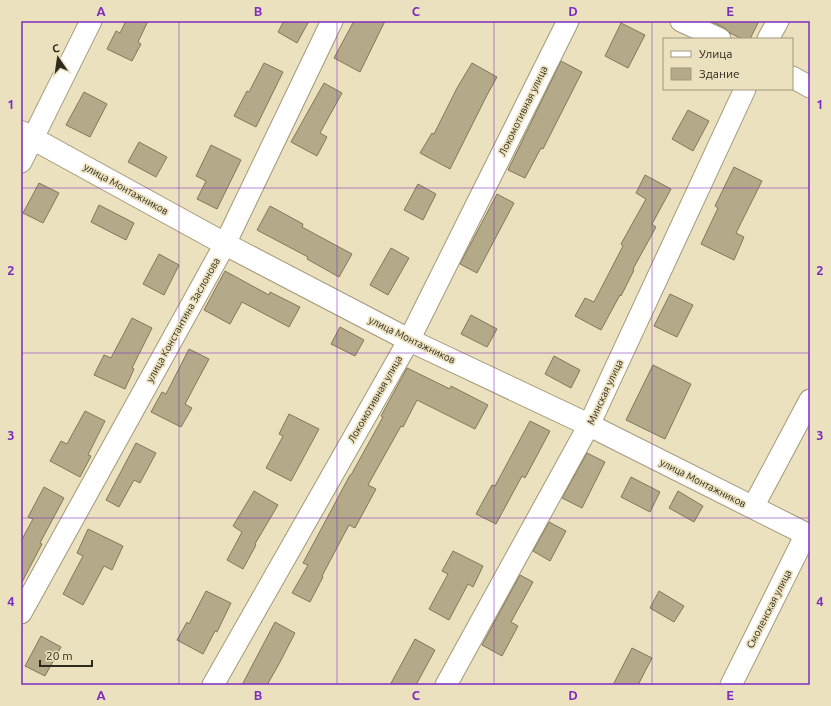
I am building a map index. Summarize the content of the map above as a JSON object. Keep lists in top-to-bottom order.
{
  "streets": {
    "street": [
      "Локомотивная улица",
      "улица Монтажников",
      "улица Константина Заслонова",
      "Минская улица",
      "Смоленская улица"
    ]
  },
  "crossings": [
    ["Локомотивная улица", "улица Монтажников"],
    ["улица Монтажников", "улица Константина Заслонова"],
    ["улица Монтажников", "Минская улица"],
    ["улица Монтажников", "Смоленская улица"]
  ],
  "legend": ["Улица", "Здание"],
  "scale_bar": "20 m",
  "north": "top",
  "grid": {
    "columns": [
      "A",
      "B",
      "C",
      "D",
      "E"
    ],
    "rows": [
      "1",
      "2",
      "3",
      "4"
    ]
  }
}
